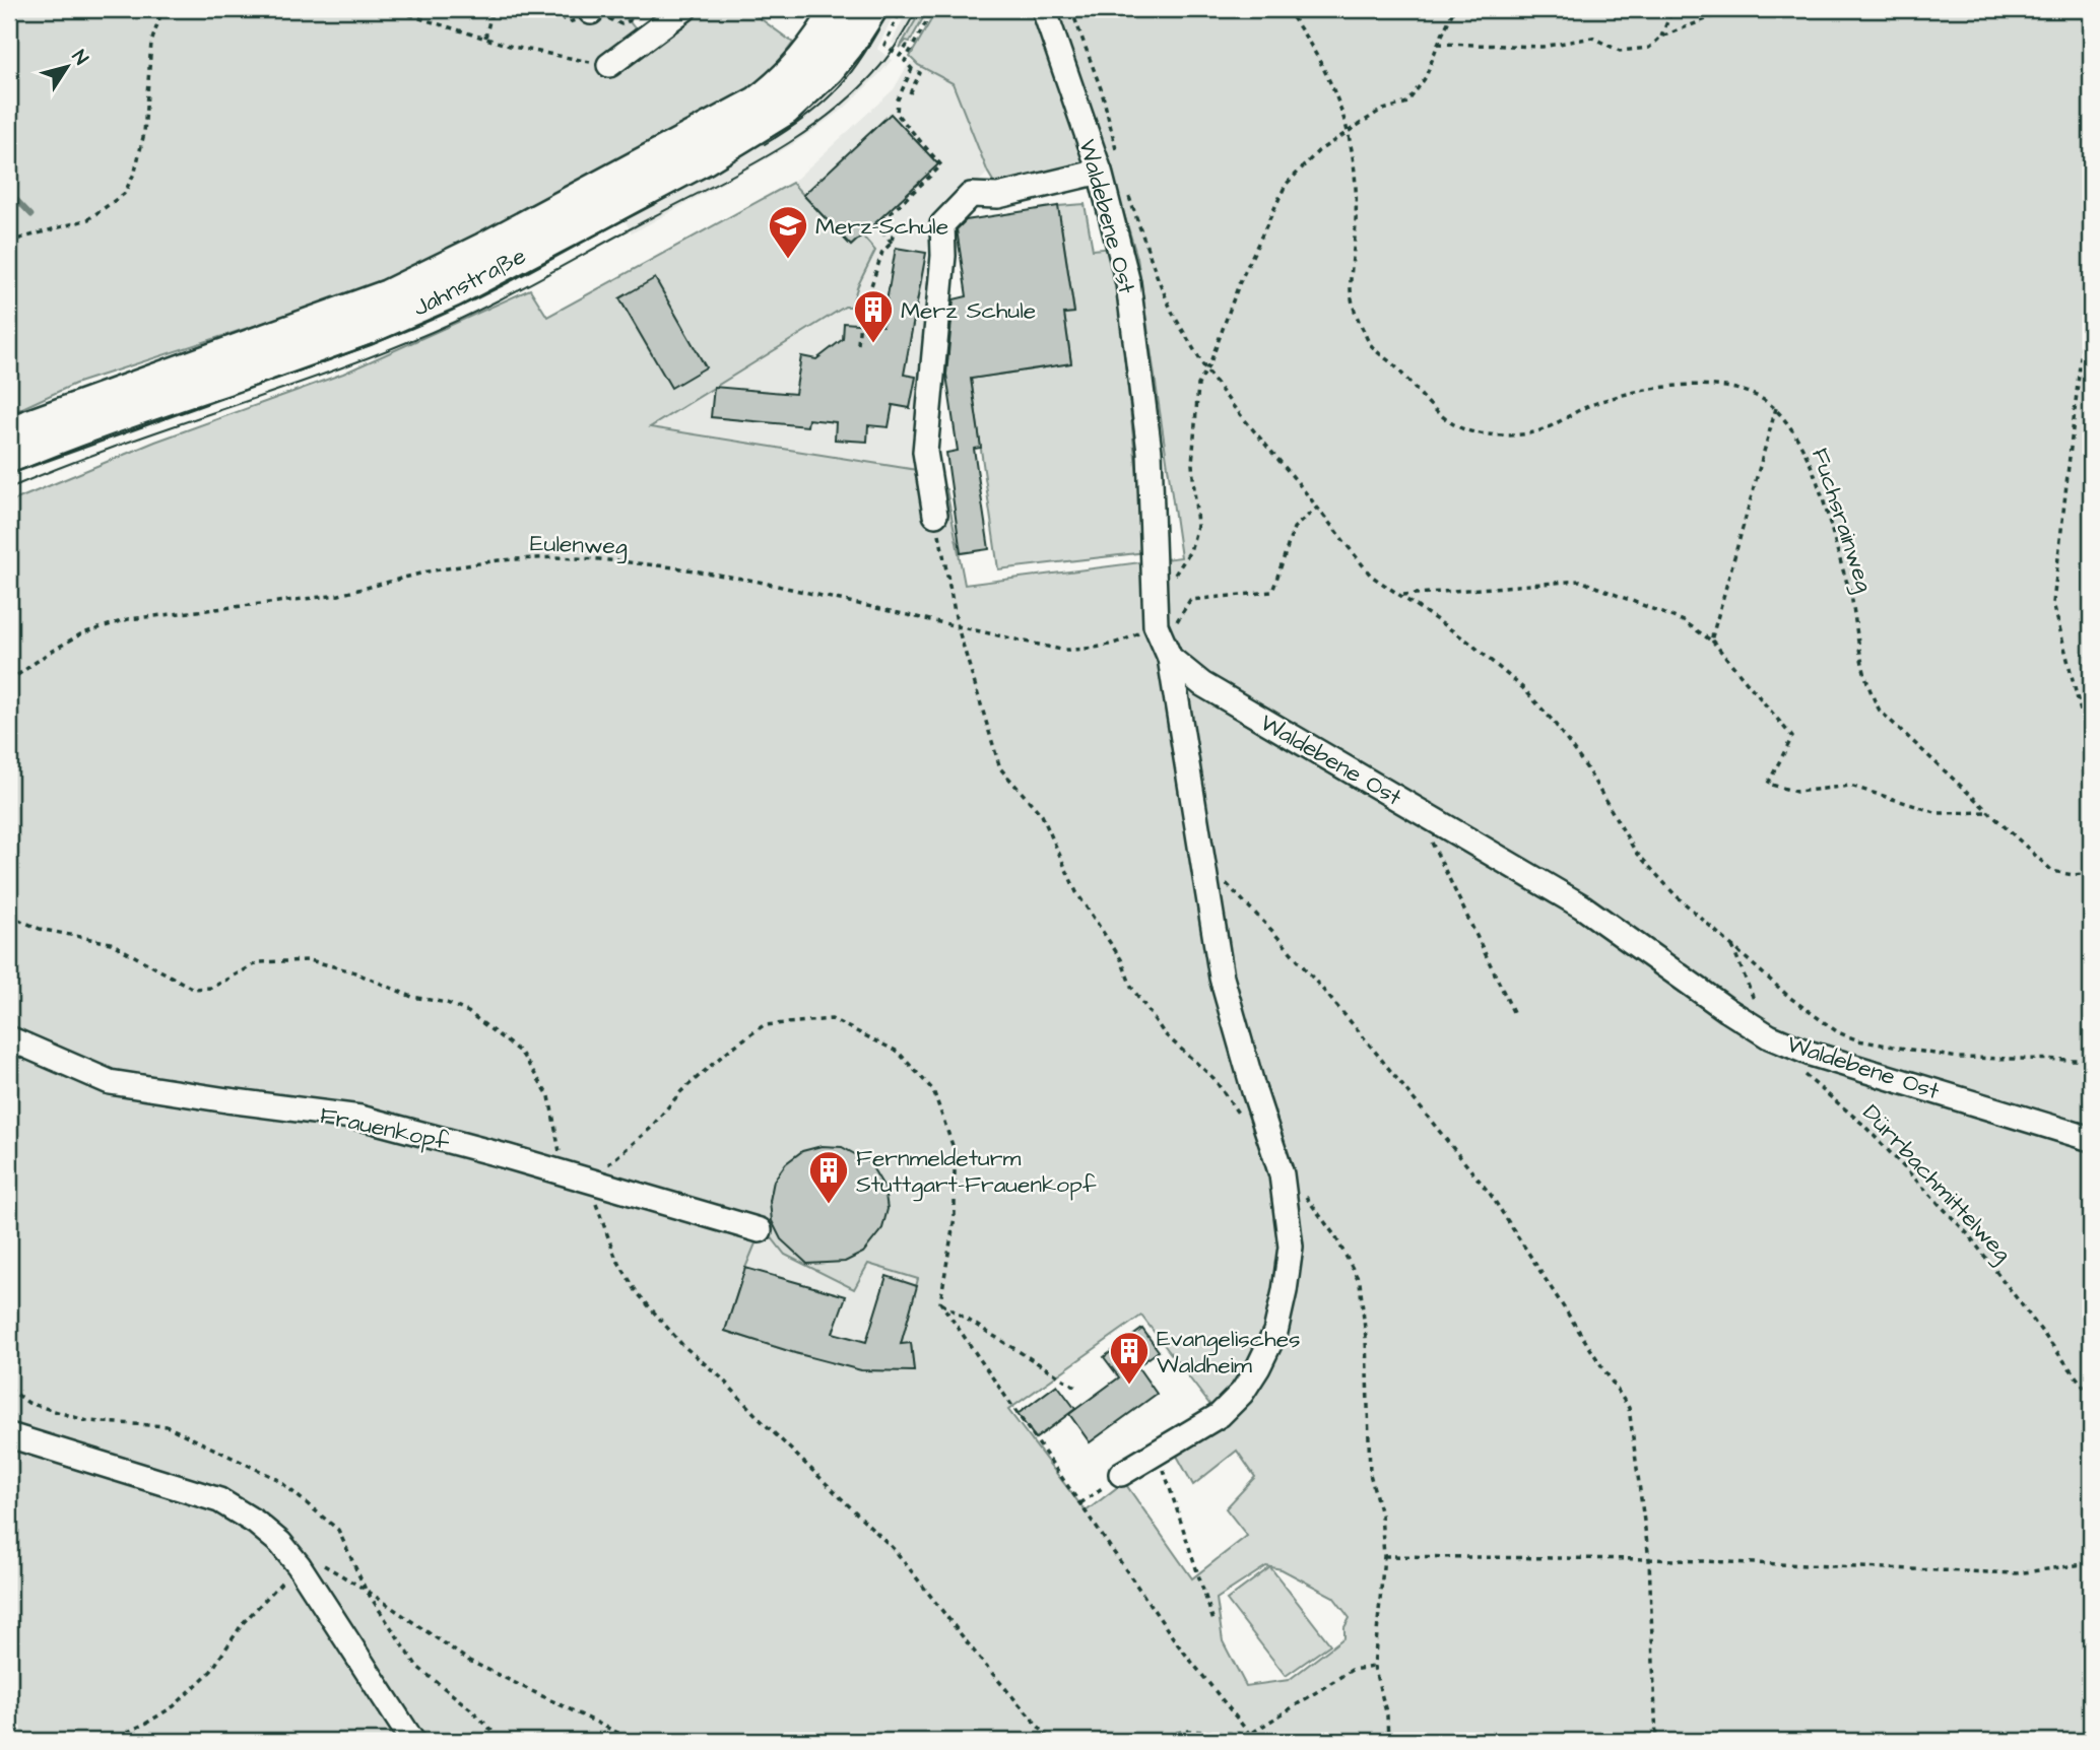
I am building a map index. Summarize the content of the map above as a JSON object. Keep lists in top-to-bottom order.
{
  "streets": {
    "main road": ["Jahnstraße"],
    "street": ["Waldebene Ost", "Frauenkopf"],
    "path": ["Fuchsrainweg", "Eulenweg", "Dürrbachmittelweg"]
  },
  "crossings": [
    ["Waldebene Ost", "Eulenweg"]
  ],
  "places": {
    "school or university": ["Merz-Schule"],
    "building": ["Merz Schule", "Fernmeldeturm Stuttgart-Frauenkopf", "Evangelisches Waldheim"]
  },
  "north": "top right"
}
